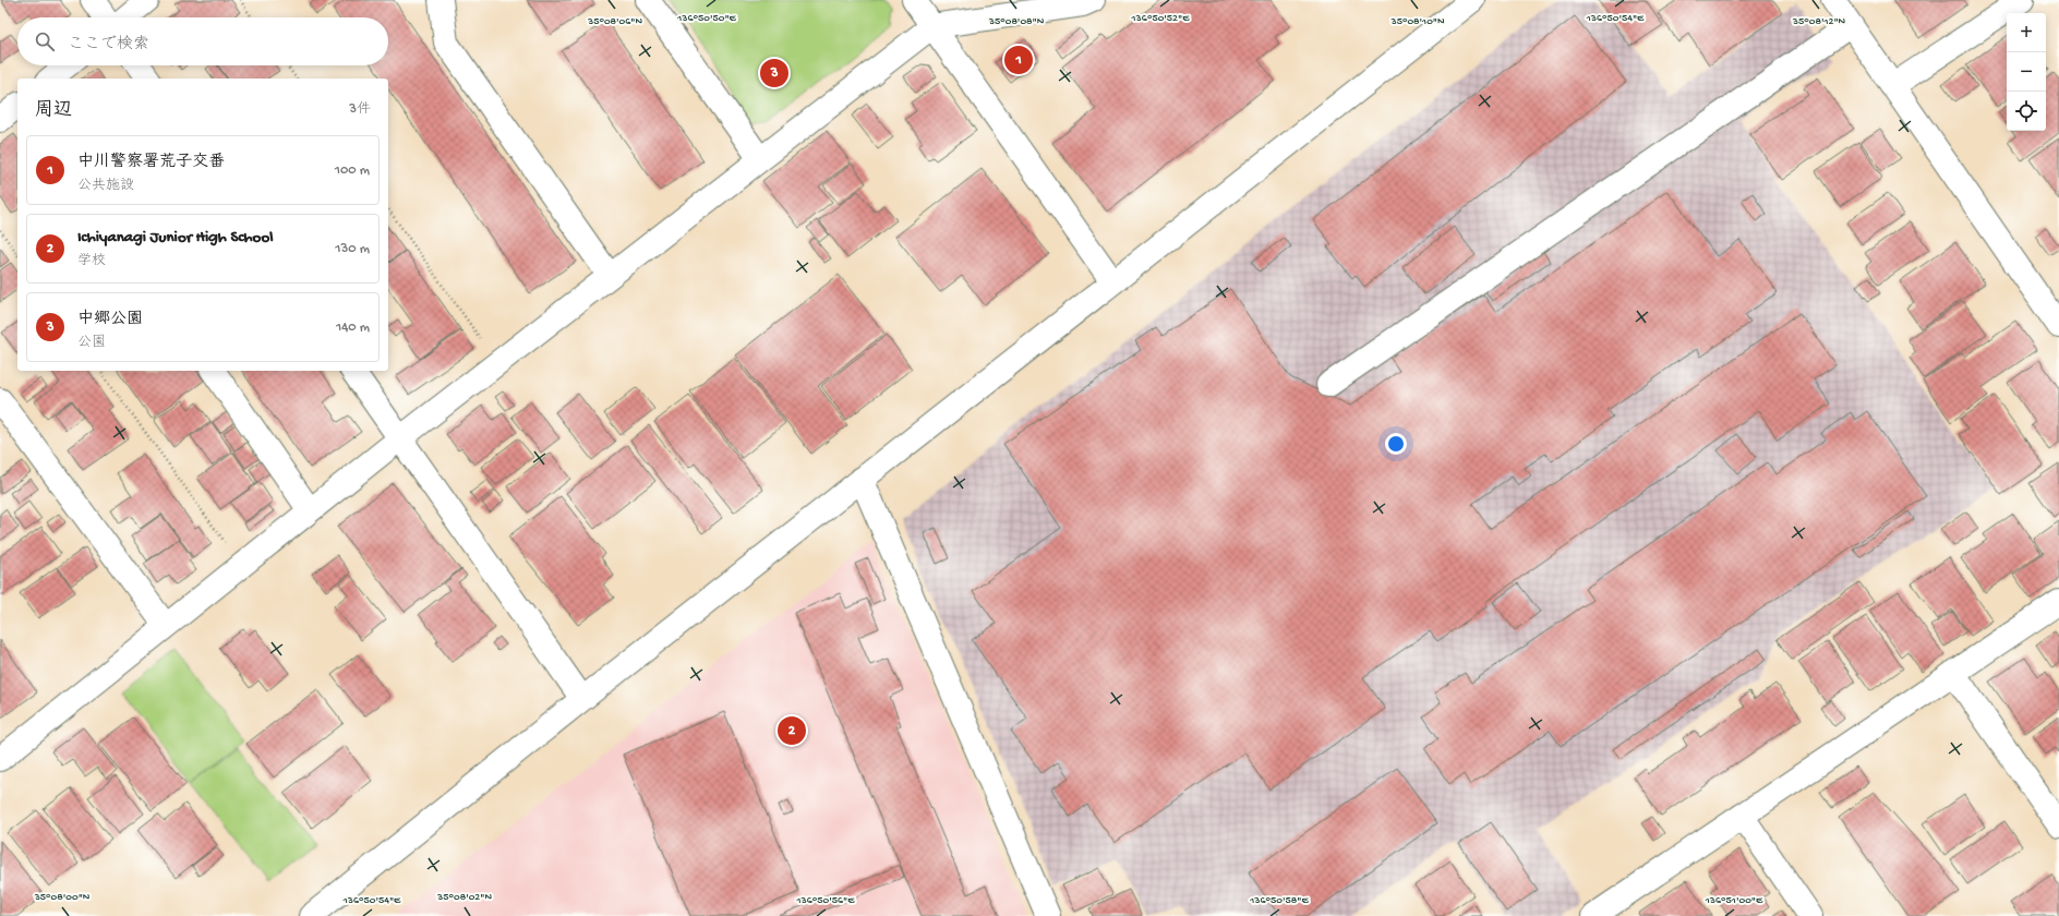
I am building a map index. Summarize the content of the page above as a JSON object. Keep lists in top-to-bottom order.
{
  "page": {
    "map_buttons": ["+", "−"],
    "search": "ここで検索",
    "pins": ["1", "3", "2"],
    "heading": ["周辺", "3件"],
    "list": [
      {
        "mark": "1",
        "name": "中川警察署荒子交番",
        "note": "公共施設",
        "value": "100 m"
      },
      {
        "mark": "2",
        "name": "Ichiyanagi Junior High School",
        "note": "学校",
        "value": "130 m"
      },
      {
        "mark": "3",
        "name": "中郷公園",
        "note": "公園",
        "value": "140 m"
      }
    ]
  },
  "coordinates": [
    "136°50'54\"E",
    "136°50'50\"E",
    "136°50'52\"E",
    "35°08'06\"N",
    "35°08'08\"N",
    "35°08'12\"N",
    "35°08'10\"N",
    "35°08'00\"N",
    "35°08'02\"N",
    "136°50'56\"E",
    "136°50'58\"E",
    "136°51'00\"E"
  ]
}
